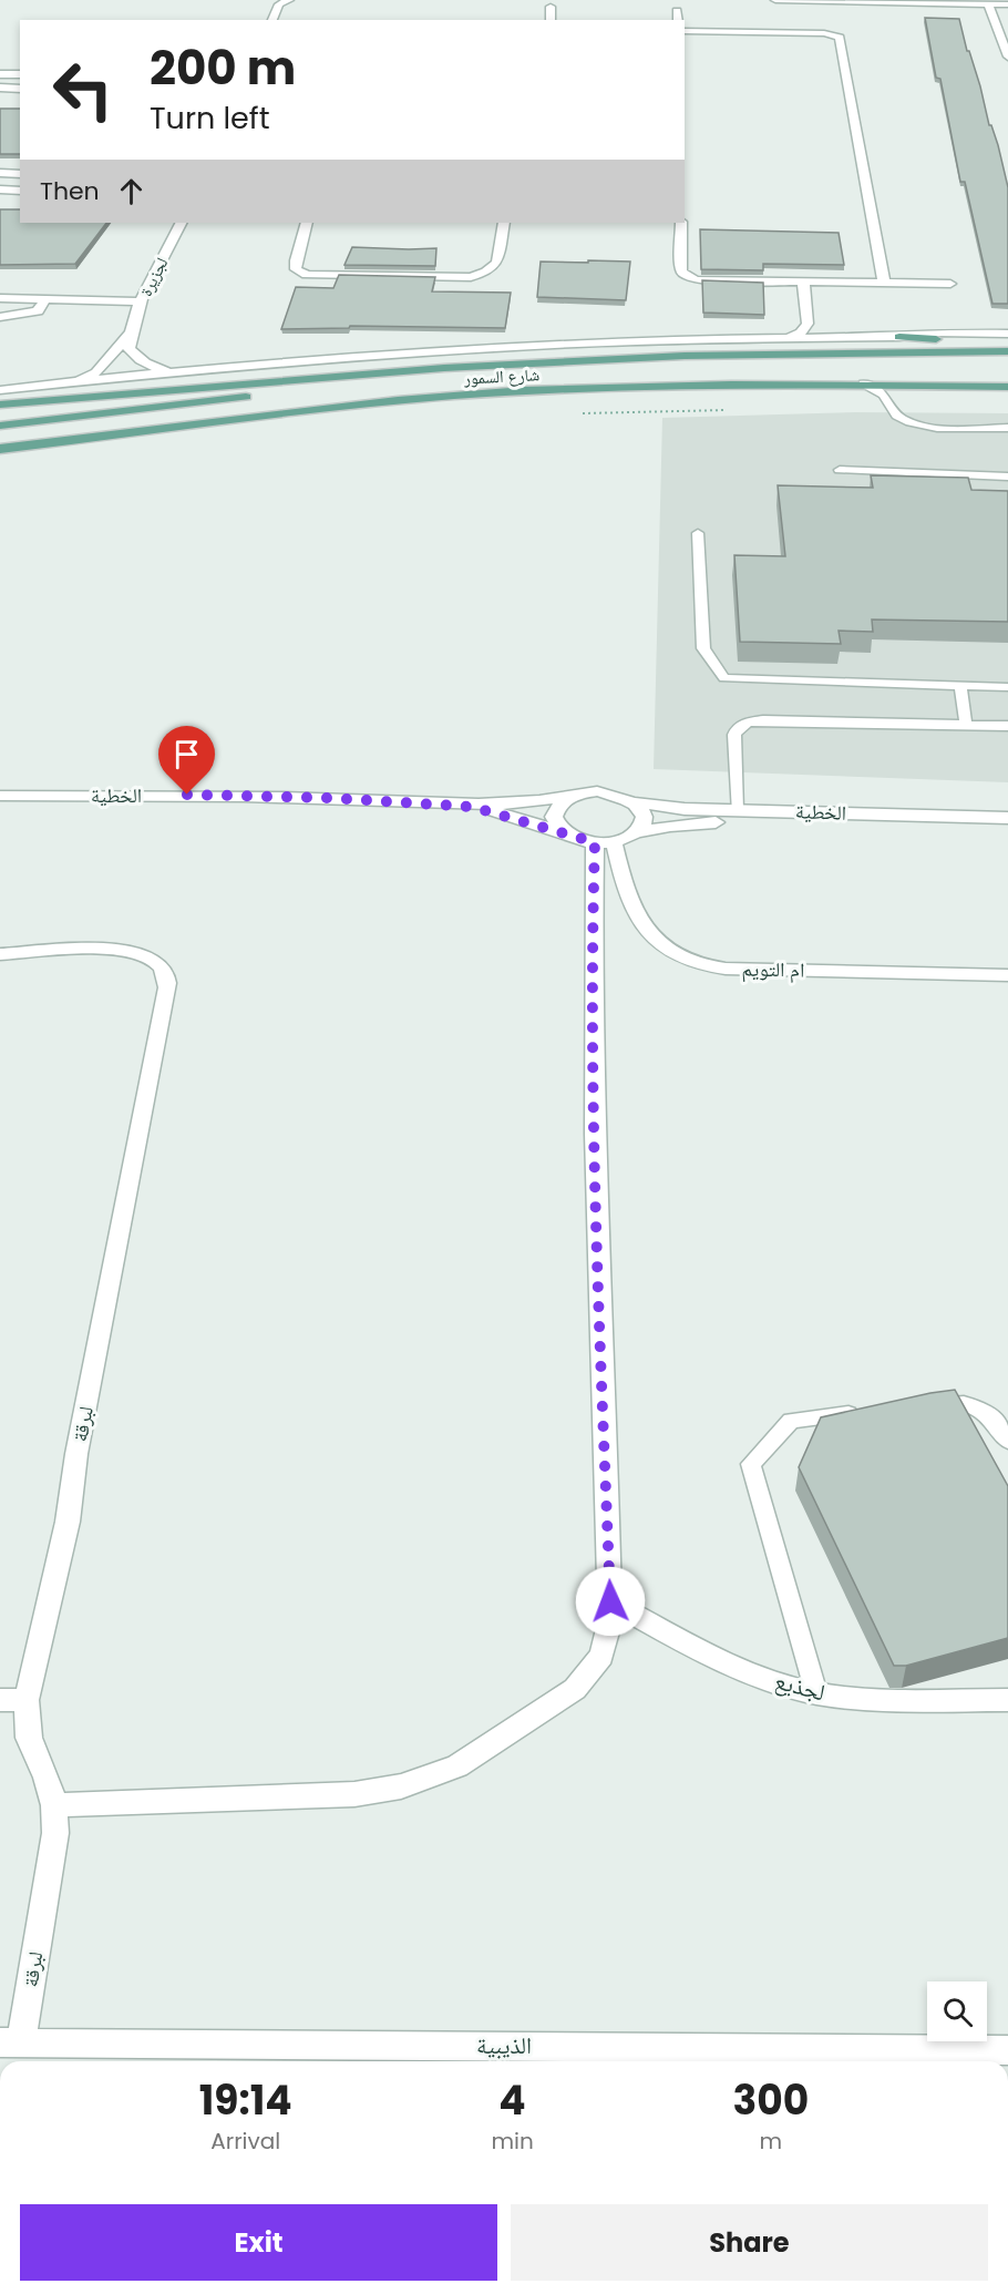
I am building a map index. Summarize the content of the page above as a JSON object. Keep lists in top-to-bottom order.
{
  "streets": {
    "main road": ["شارع السمور"],
    "street": [
      "لجزيرة",
      "الخطية",
      "ام التويم",
      "لبرقة",
      "لجذيع",
      "الذيبية"
    ]
  },
  "crossings": [
    ["لجزيرة", "شارع السمور"],
    ["الخطية", "ام التويم"],
    ["لبرقة", "الذيبية"]
  ],
  "page": {
    "turn": ["200 m", "Turn left"],
    "then": "Then",
    "eta": [
      "19:14",
      "Arrival",
      "4",
      "min",
      "300",
      "m"
    ],
    "buttons": ["Exit", "Share"]
  }
}
